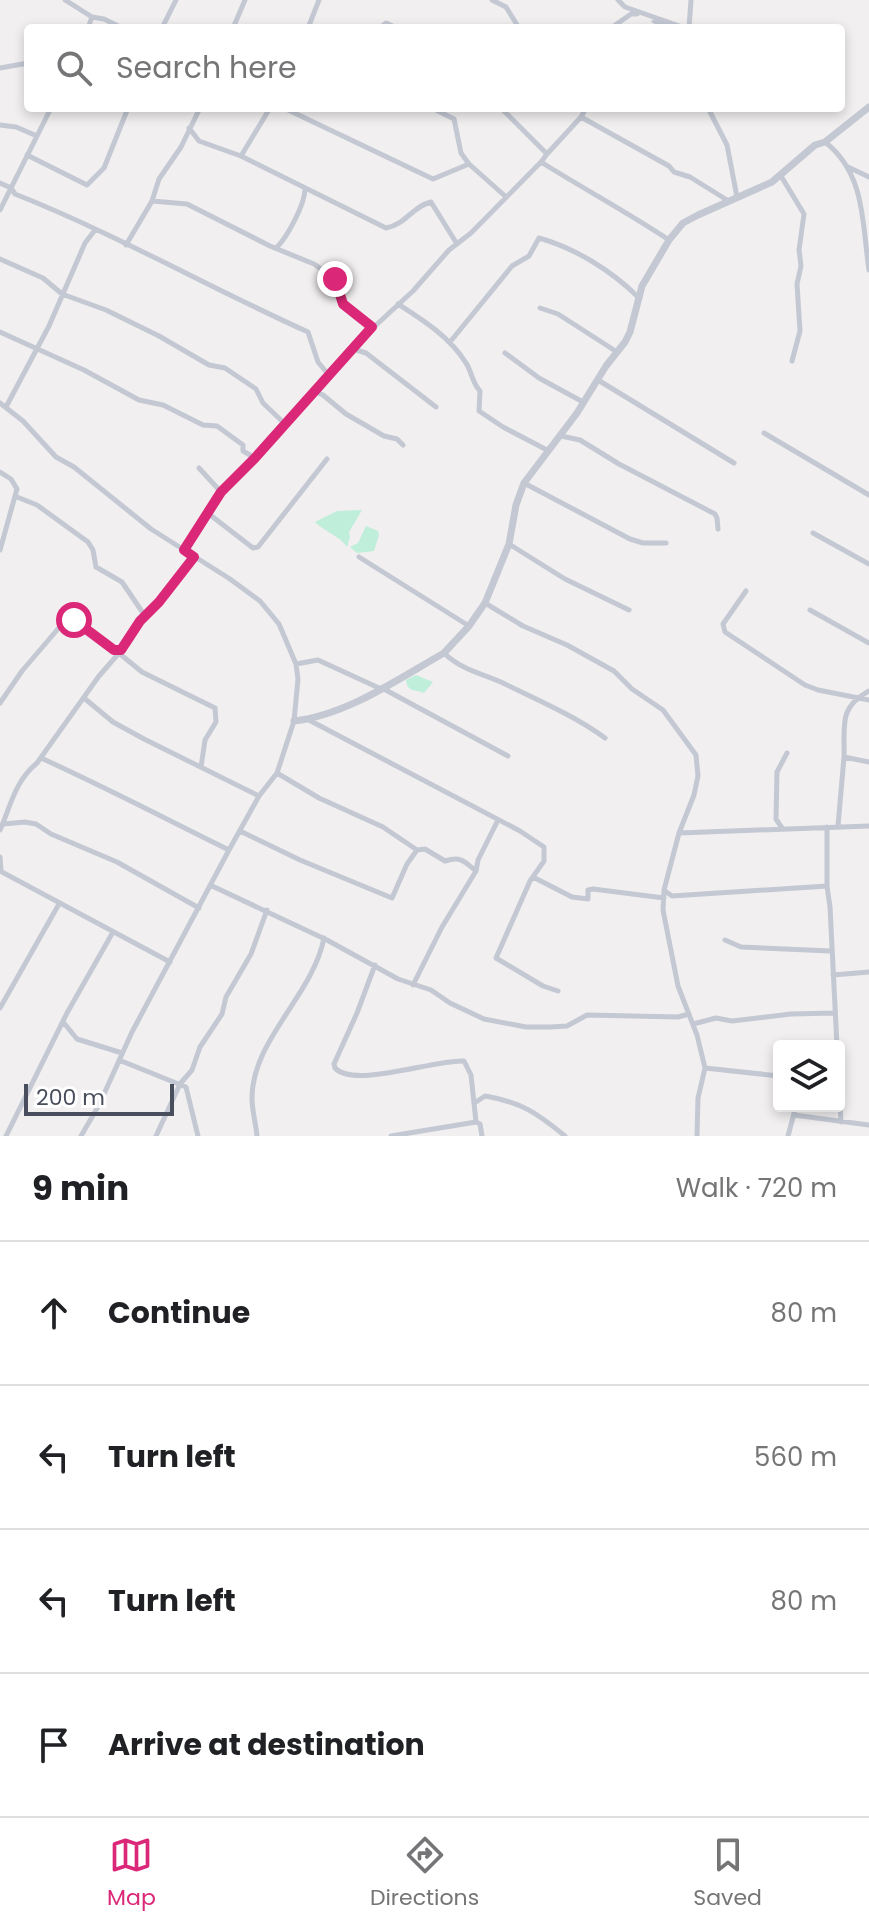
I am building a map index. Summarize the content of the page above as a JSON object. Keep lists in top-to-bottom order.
{
  "scale_bar": "200 m",
  "page": {
    "search": "Search here",
    "scale": "200 m",
    "heading": ["9 min", "Walk · 720 m"],
    "list": [
      ["Continue", "80 m"],
      ["Turn left", "560 m"],
      ["Turn left", "80 m"],
      "Arrive at destination"
    ],
    "nav": ["Map", "Directions", "Saved"]
  }
}
